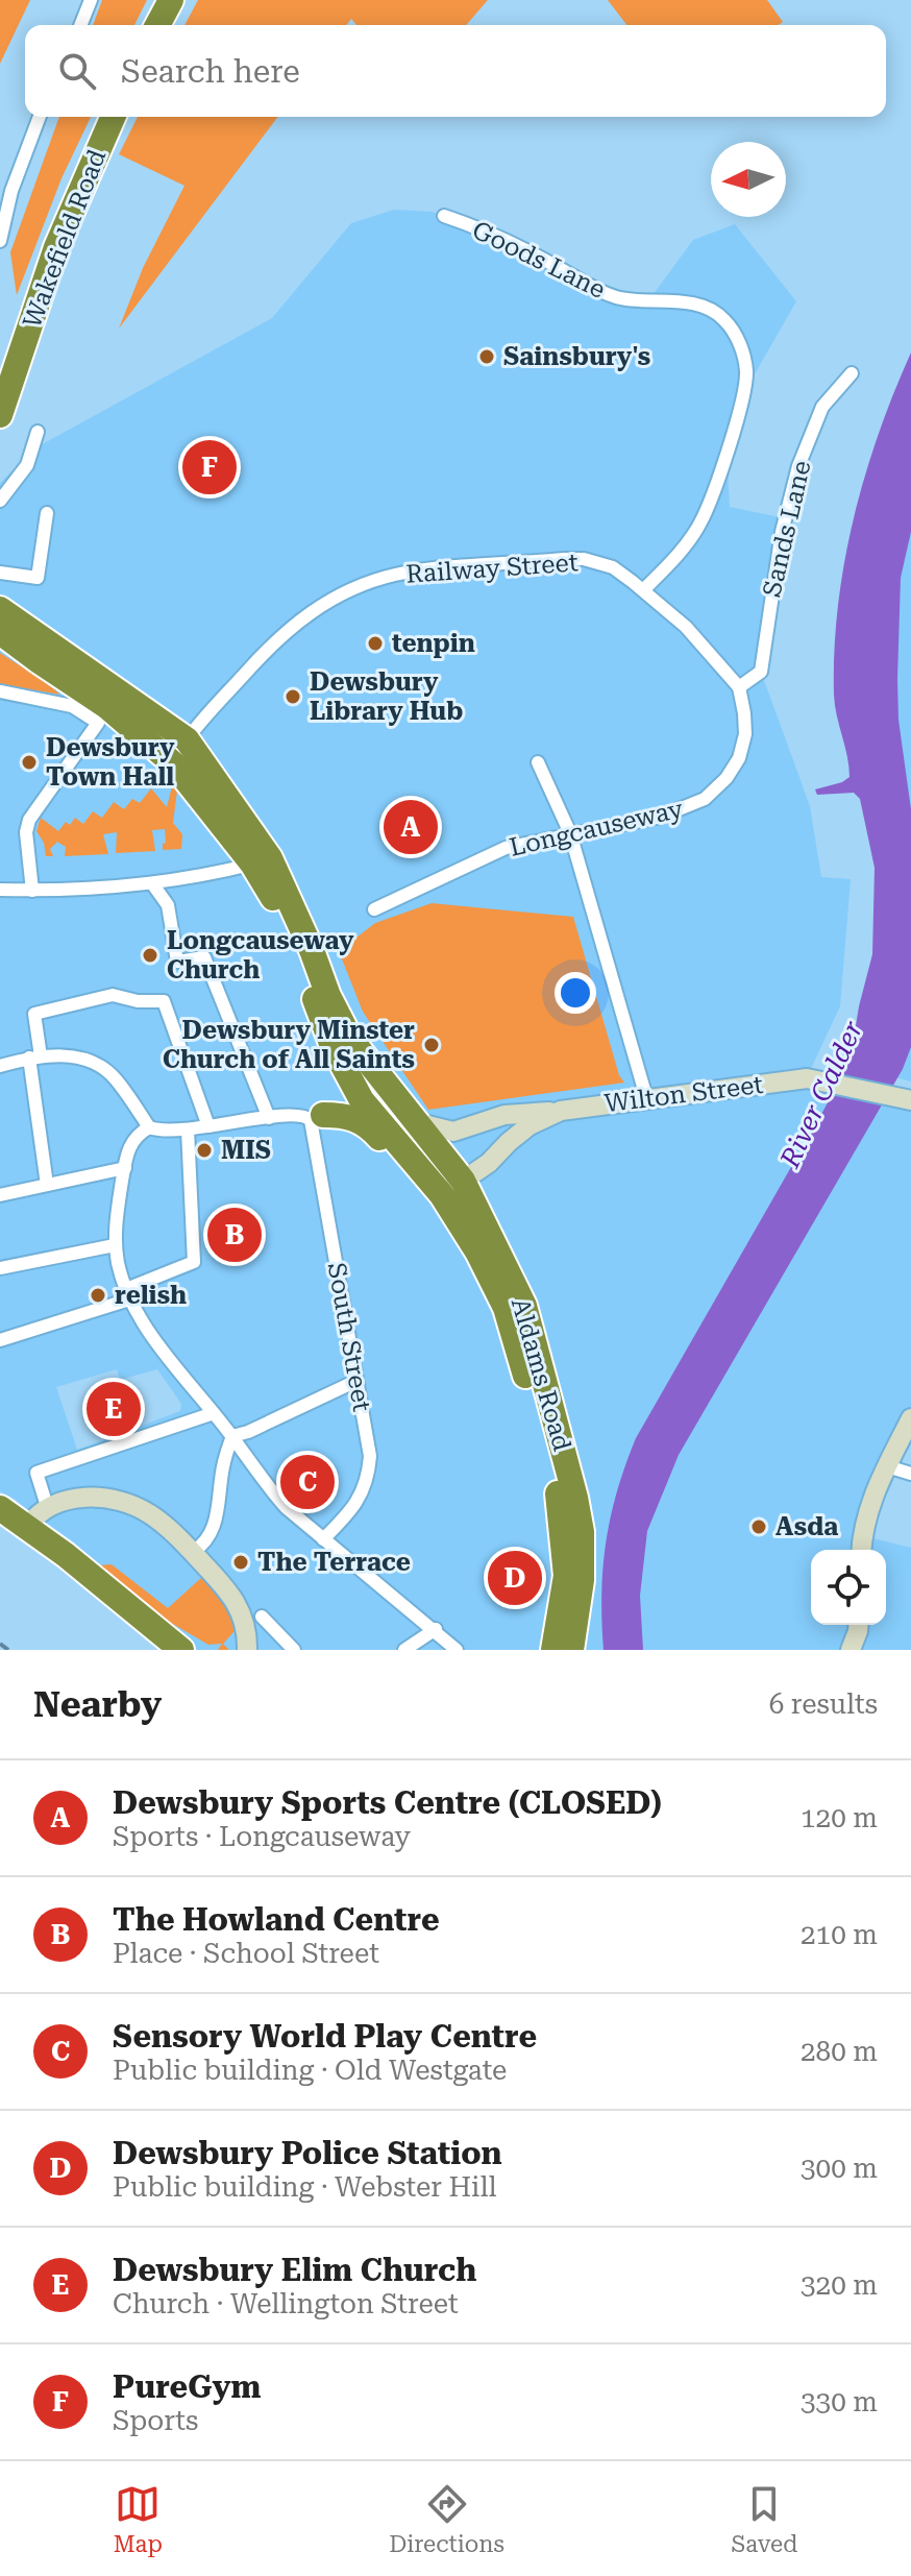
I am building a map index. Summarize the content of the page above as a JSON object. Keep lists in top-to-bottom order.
{
  "streets": {
    "highway": ["Wakefield Road", "Aldams Road"],
    "main road": ["Wilton Street"],
    "street": [
      "Goods Lane",
      "Sands Lane",
      "Railway Street",
      "Longcauseway",
      "South Street"
    ]
  },
  "crossings": [
    ["Goods Lane", "Railway Street"],
    ["Sands Lane", "Railway Street"],
    ["Sands Lane", "Longcauseway"],
    ["Railway Street", "Longcauseway"],
    ["Wilton Street", "Aldams Road"]
  ],
  "water": ["River Calder"],
  "places": [
    "Sainsbury's",
    "tenpin",
    "Dewsbury Library Hub",
    "Dewsbury Town Hall",
    "Longcauseway Church",
    "Dewsbury Minster Church of All Saints",
    "MIS",
    "relish",
    "Asda",
    "The Terrace"
  ],
  "north": "left",
  "page": {
    "search": "Search here",
    "pins": [
      "F",
      "A",
      "B",
      "E",
      "C",
      "D"
    ],
    "heading": ["Nearby", "6 results"],
    "list": [
      {
        "mark": "A",
        "name": "Dewsbury Sports Centre (CLOSED)",
        "note": "Sports · Longcauseway",
        "value": "120 m"
      },
      {
        "mark": "B",
        "name": "The Howland Centre",
        "note": "Place · School Street",
        "value": "210 m"
      },
      {
        "mark": "C",
        "name": "Sensory World Play Centre",
        "note": "Public building · Old Westgate",
        "value": "280 m"
      },
      {
        "mark": "D",
        "name": "Dewsbury Police Station",
        "note": "Public building · Webster Hill",
        "value": "300 m"
      },
      {
        "mark": "E",
        "name": "Dewsbury Elim Church",
        "note": "Church · Wellington Street",
        "value": "320 m"
      },
      {
        "mark": "F",
        "name": "PureGym",
        "note": "Sports",
        "value": "330 m"
      }
    ],
    "nav": ["Map", "Directions", "Saved"]
  }
}
